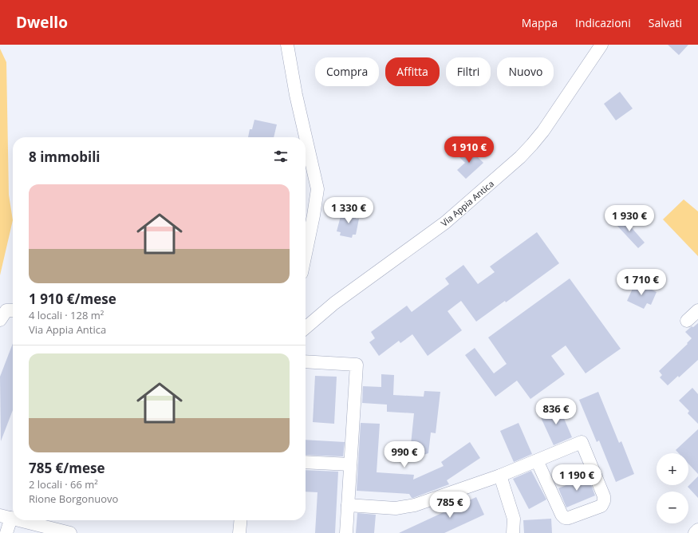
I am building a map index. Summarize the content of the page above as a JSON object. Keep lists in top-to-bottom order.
{
  "streets": {
    "street": ["Via Appia Antica"]
  },
  "page": {
    "header": "Dwello",
    "nav": ["Mappa", "Indicazioni", "Salvati"],
    "chip": [
      "Compra",
      "Affitta",
      "Filtri",
      "Nuovo"
    ],
    "price": [
      "1 910 €",
      "1 330 €",
      "1 930 €",
      "1 710 €",
      "836 €",
      "990 €",
      "1 190 €",
      "785 €"
    ],
    "heading": "8 immobili",
    "list": [
      {
        "name": "1 910 €/mese",
        "note": "4 locali · 128 m² · Via Appia Antica"
      },
      {
        "name": "785 €/mese",
        "note": "2 locali · 66 m² · Rione Borgonuovo"
      }
    ],
    "map_buttons": ["+", "−"]
  }
}
